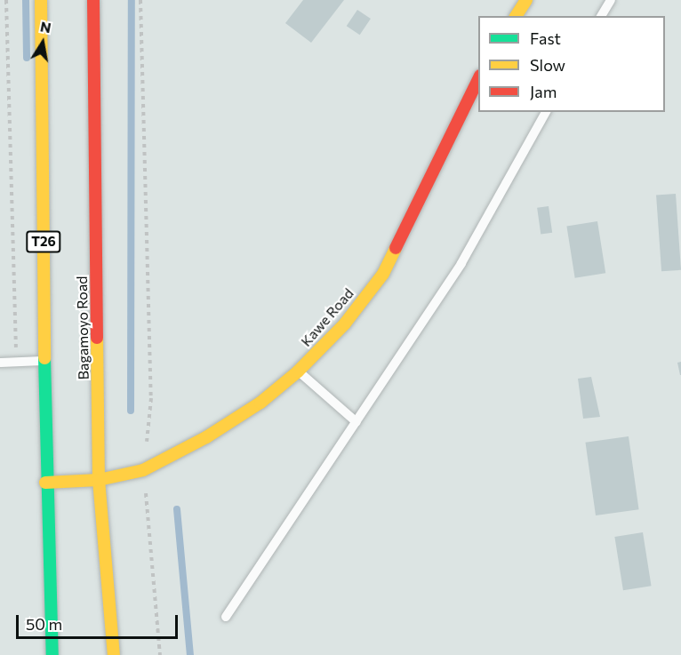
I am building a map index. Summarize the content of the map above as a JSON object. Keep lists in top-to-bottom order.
{
  "streets": {
    "main road": ["T26", "Kawe Road", "Bagamoyo Road"]
  },
  "crossings": [
    ["T26", "Kawe Road"],
    ["Kawe Road", "Bagamoyo Road"]
  ],
  "legend": ["Fast", "Slow", "Jam"],
  "scale_bar": "50 m",
  "north": "top"
}
